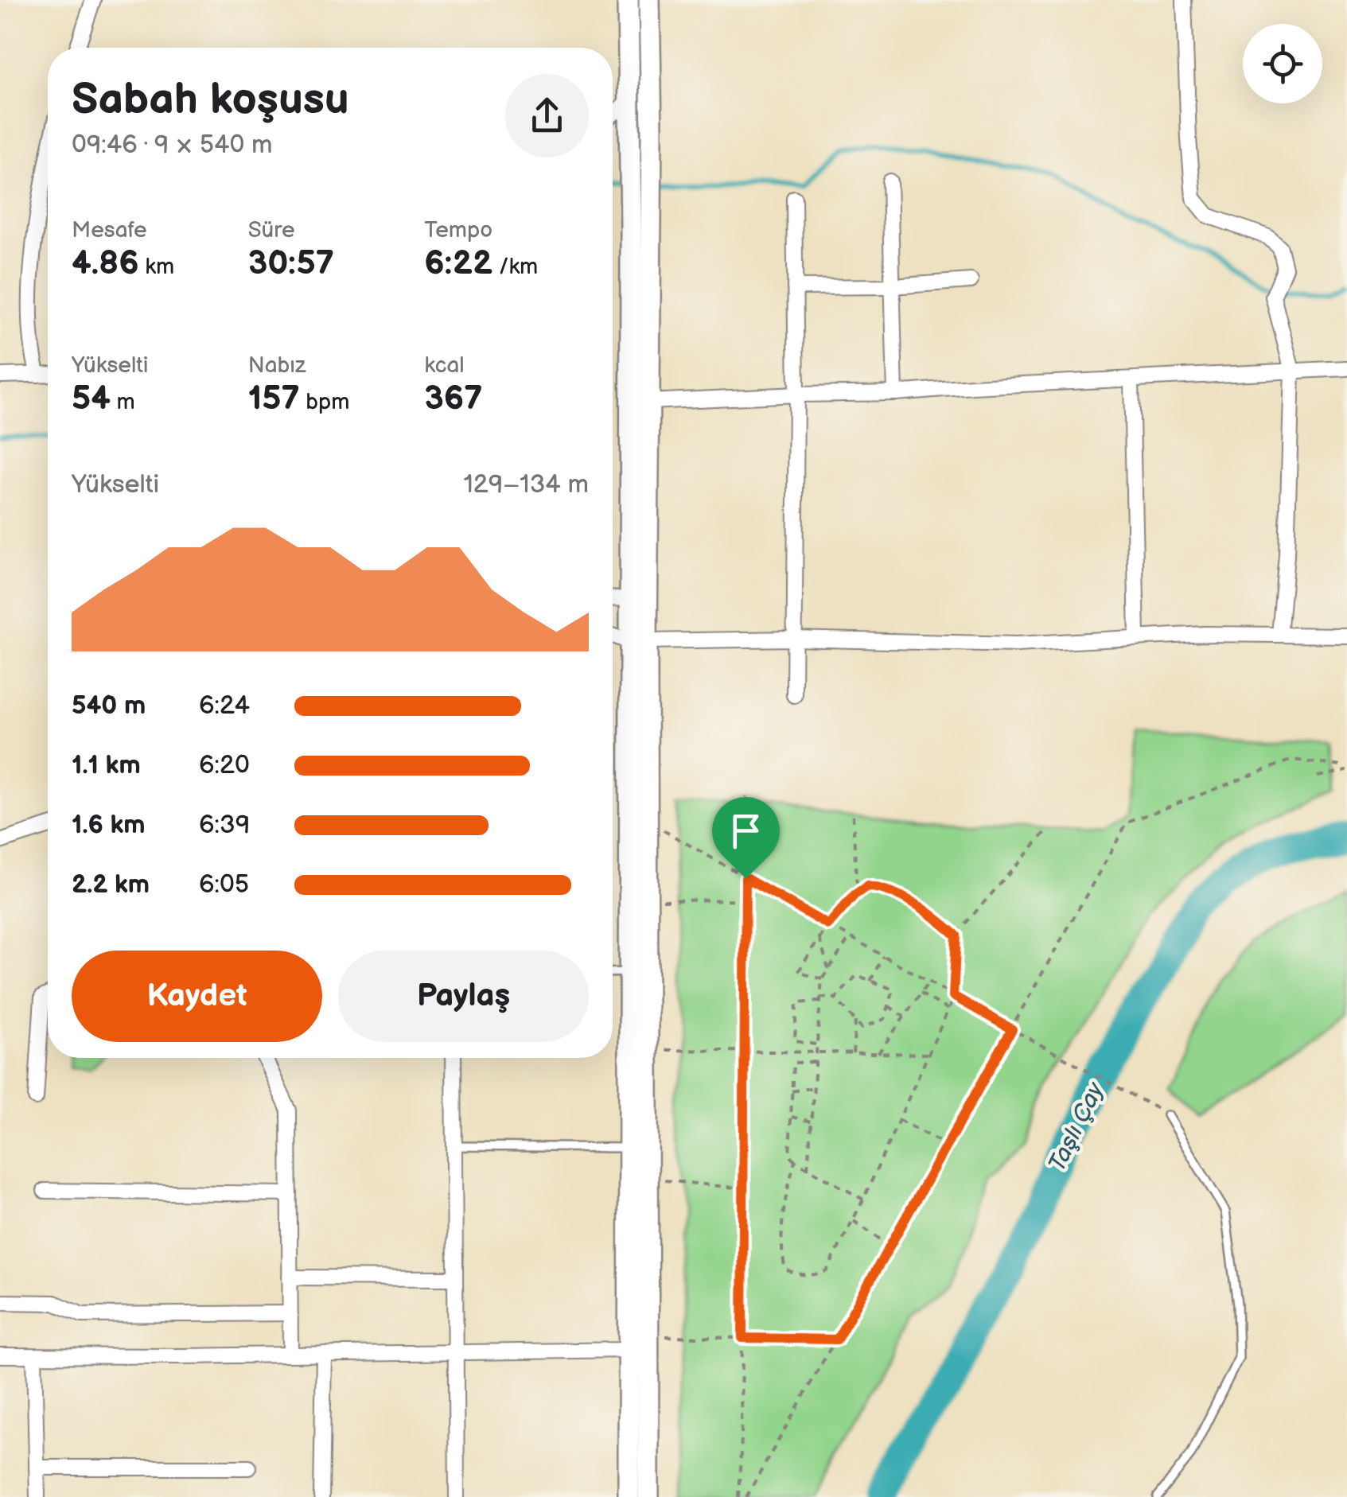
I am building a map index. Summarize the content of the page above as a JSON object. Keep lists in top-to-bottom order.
{
  "water": ["Taşlı Çay"],
  "page": {
    "heading": ["Sabah koşusu", "09:46 · 9 × 540 m"],
    "stats": [
      ["Mesafe", "4.86 km"],
      ["Süre", "30:57"],
      ["Tempo", "6:22 /km"],
      ["Yükselti", "54 m"],
      ["Nabız", "157 bpm"],
      ["kcal", "367"]
    ],
    "chart": ["Yükselti", "129–134 m"],
    "list": [
      {
        "name": "540 m",
        "note": "6:24"
      },
      {
        "name": "1.1 km",
        "note": "6:20"
      },
      {
        "name": "1.6 km",
        "note": "6:39"
      },
      {
        "name": "2.2 km",
        "note": "6:05"
      }
    ],
    "buttons": ["Kaydet", "Paylaş"]
  }
}
